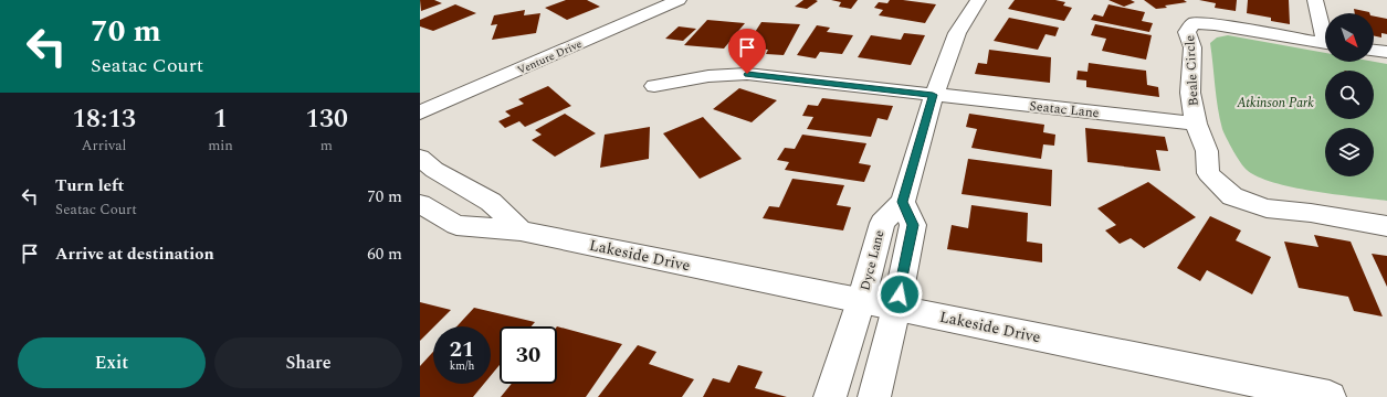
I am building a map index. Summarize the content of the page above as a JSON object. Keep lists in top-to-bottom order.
{
  "streets": {
    "street": [
      "Venture Drive",
      "Beale Circle",
      "Seatac Lane",
      "Lakeside Drive",
      "Dyce Lane"
    ]
  },
  "crossings": [
    ["Beale Circle", "Seatac Lane"],
    ["Seatac Lane", "Dyce Lane"],
    ["Lakeside Drive", "Dyce Lane"]
  ],
  "parks": ["Atkinson Park"],
  "north": "bottom right",
  "page": {
    "turn": ["70 m", "Seatac Court"],
    "eta": [
      "18:13",
      "Arrival",
      "1",
      "min",
      "130",
      "m"
    ],
    "list": [
      {
        "name": "Turn left",
        "note": "Seatac Court",
        "value": "70 m"
      },
      {
        "name": "Arrive at destination",
        "value": "60 m"
      }
    ],
    "speed": "21 km/h",
    "limit": "30",
    "buttons": ["Exit", "Share"]
  }
}
